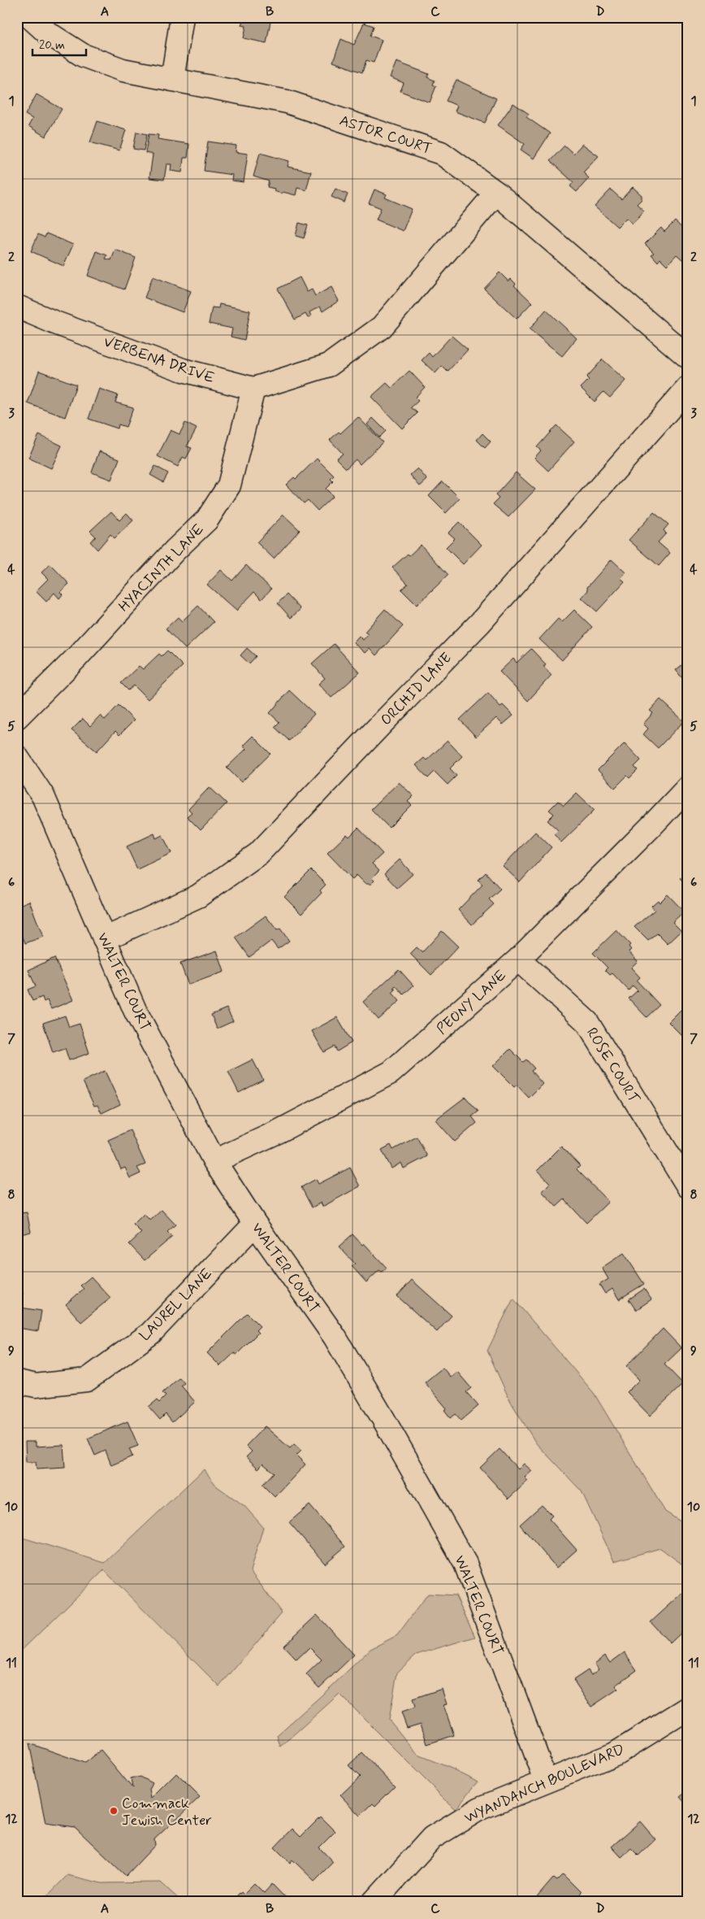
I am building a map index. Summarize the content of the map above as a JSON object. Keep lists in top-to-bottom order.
{
  "streets": {
    "street": [
      "ASTOR COURT",
      "VERBENA DRIVE",
      "HYACINTH LANE",
      "ORCHID LANE",
      "WALTER COURT",
      "PEONY LANE",
      "ROSE COURT",
      "LAUREL LANE",
      "WYANDANCH BOULEVARD"
    ]
  },
  "crossings": [
    ["VERBENA DRIVE", "HYACINTH LANE"],
    ["ORCHID LANE", "WALTER COURT"],
    ["WALTER COURT", "PEONY LANE"],
    ["WALTER COURT", "LAUREL LANE"],
    ["WALTER COURT", "WYANDANCH BOULEVARD"],
    ["PEONY LANE", "ROSE COURT"]
  ],
  "places": ["Commack Jewish Center"],
  "scale_bar": "20 m",
  "grid": {
    "columns": [
      "A",
      "B",
      "C",
      "D"
    ],
    "rows": [
      "1",
      "2",
      "3",
      "4",
      "5",
      "6",
      "7",
      "8",
      "9",
      "10",
      "11",
      "12"
    ]
  }
}
